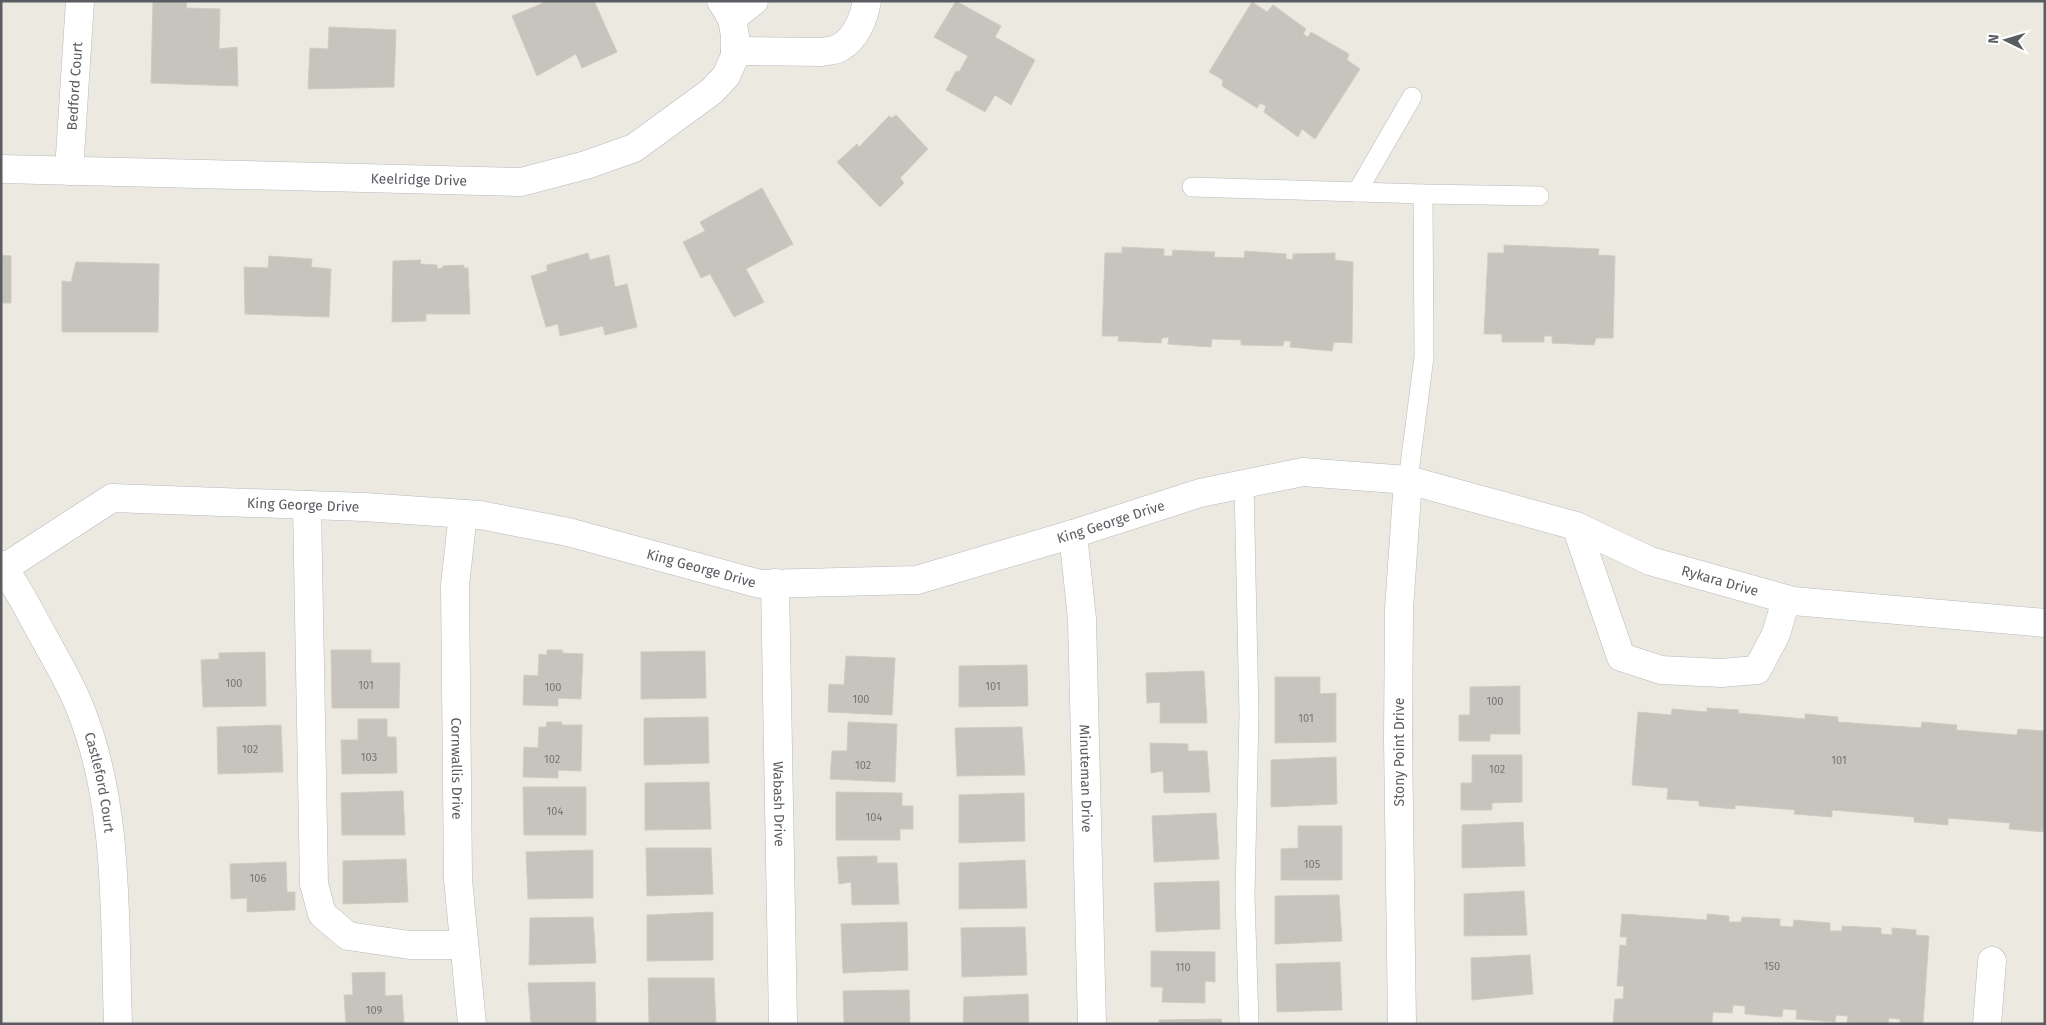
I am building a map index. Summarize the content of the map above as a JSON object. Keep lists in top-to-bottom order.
{
  "streets": {
    "street": [
      "Bedford Court",
      "Keelridge Drive",
      "King George Drive",
      "Rykara Drive",
      "Stony Point Drive",
      "Cornwallis Drive",
      "Minuteman Drive",
      "Castleford Court",
      "Wabash Drive"
    ]
  },
  "crossings": [
    ["Bedford Court", "Keelridge Drive"],
    ["King George Drive", "Rykara Drive"],
    ["King George Drive", "Stony Point Drive"],
    ["King George Drive", "Cornwallis Drive"],
    ["King George Drive", "Minuteman Drive"],
    ["King George Drive", "Castleford Court"],
    ["King George Drive", "Wabash Drive"],
    ["Rykara Drive", "Stony Point Drive"]
  ],
  "house_numbers": [
    "100",
    "101",
    "101",
    "100",
    "100",
    "100",
    "101",
    "102",
    "103",
    "102",
    "101",
    "102",
    "102",
    "104",
    "104",
    "105",
    "106",
    "150",
    "110",
    "109"
  ],
  "north": "left"
}
